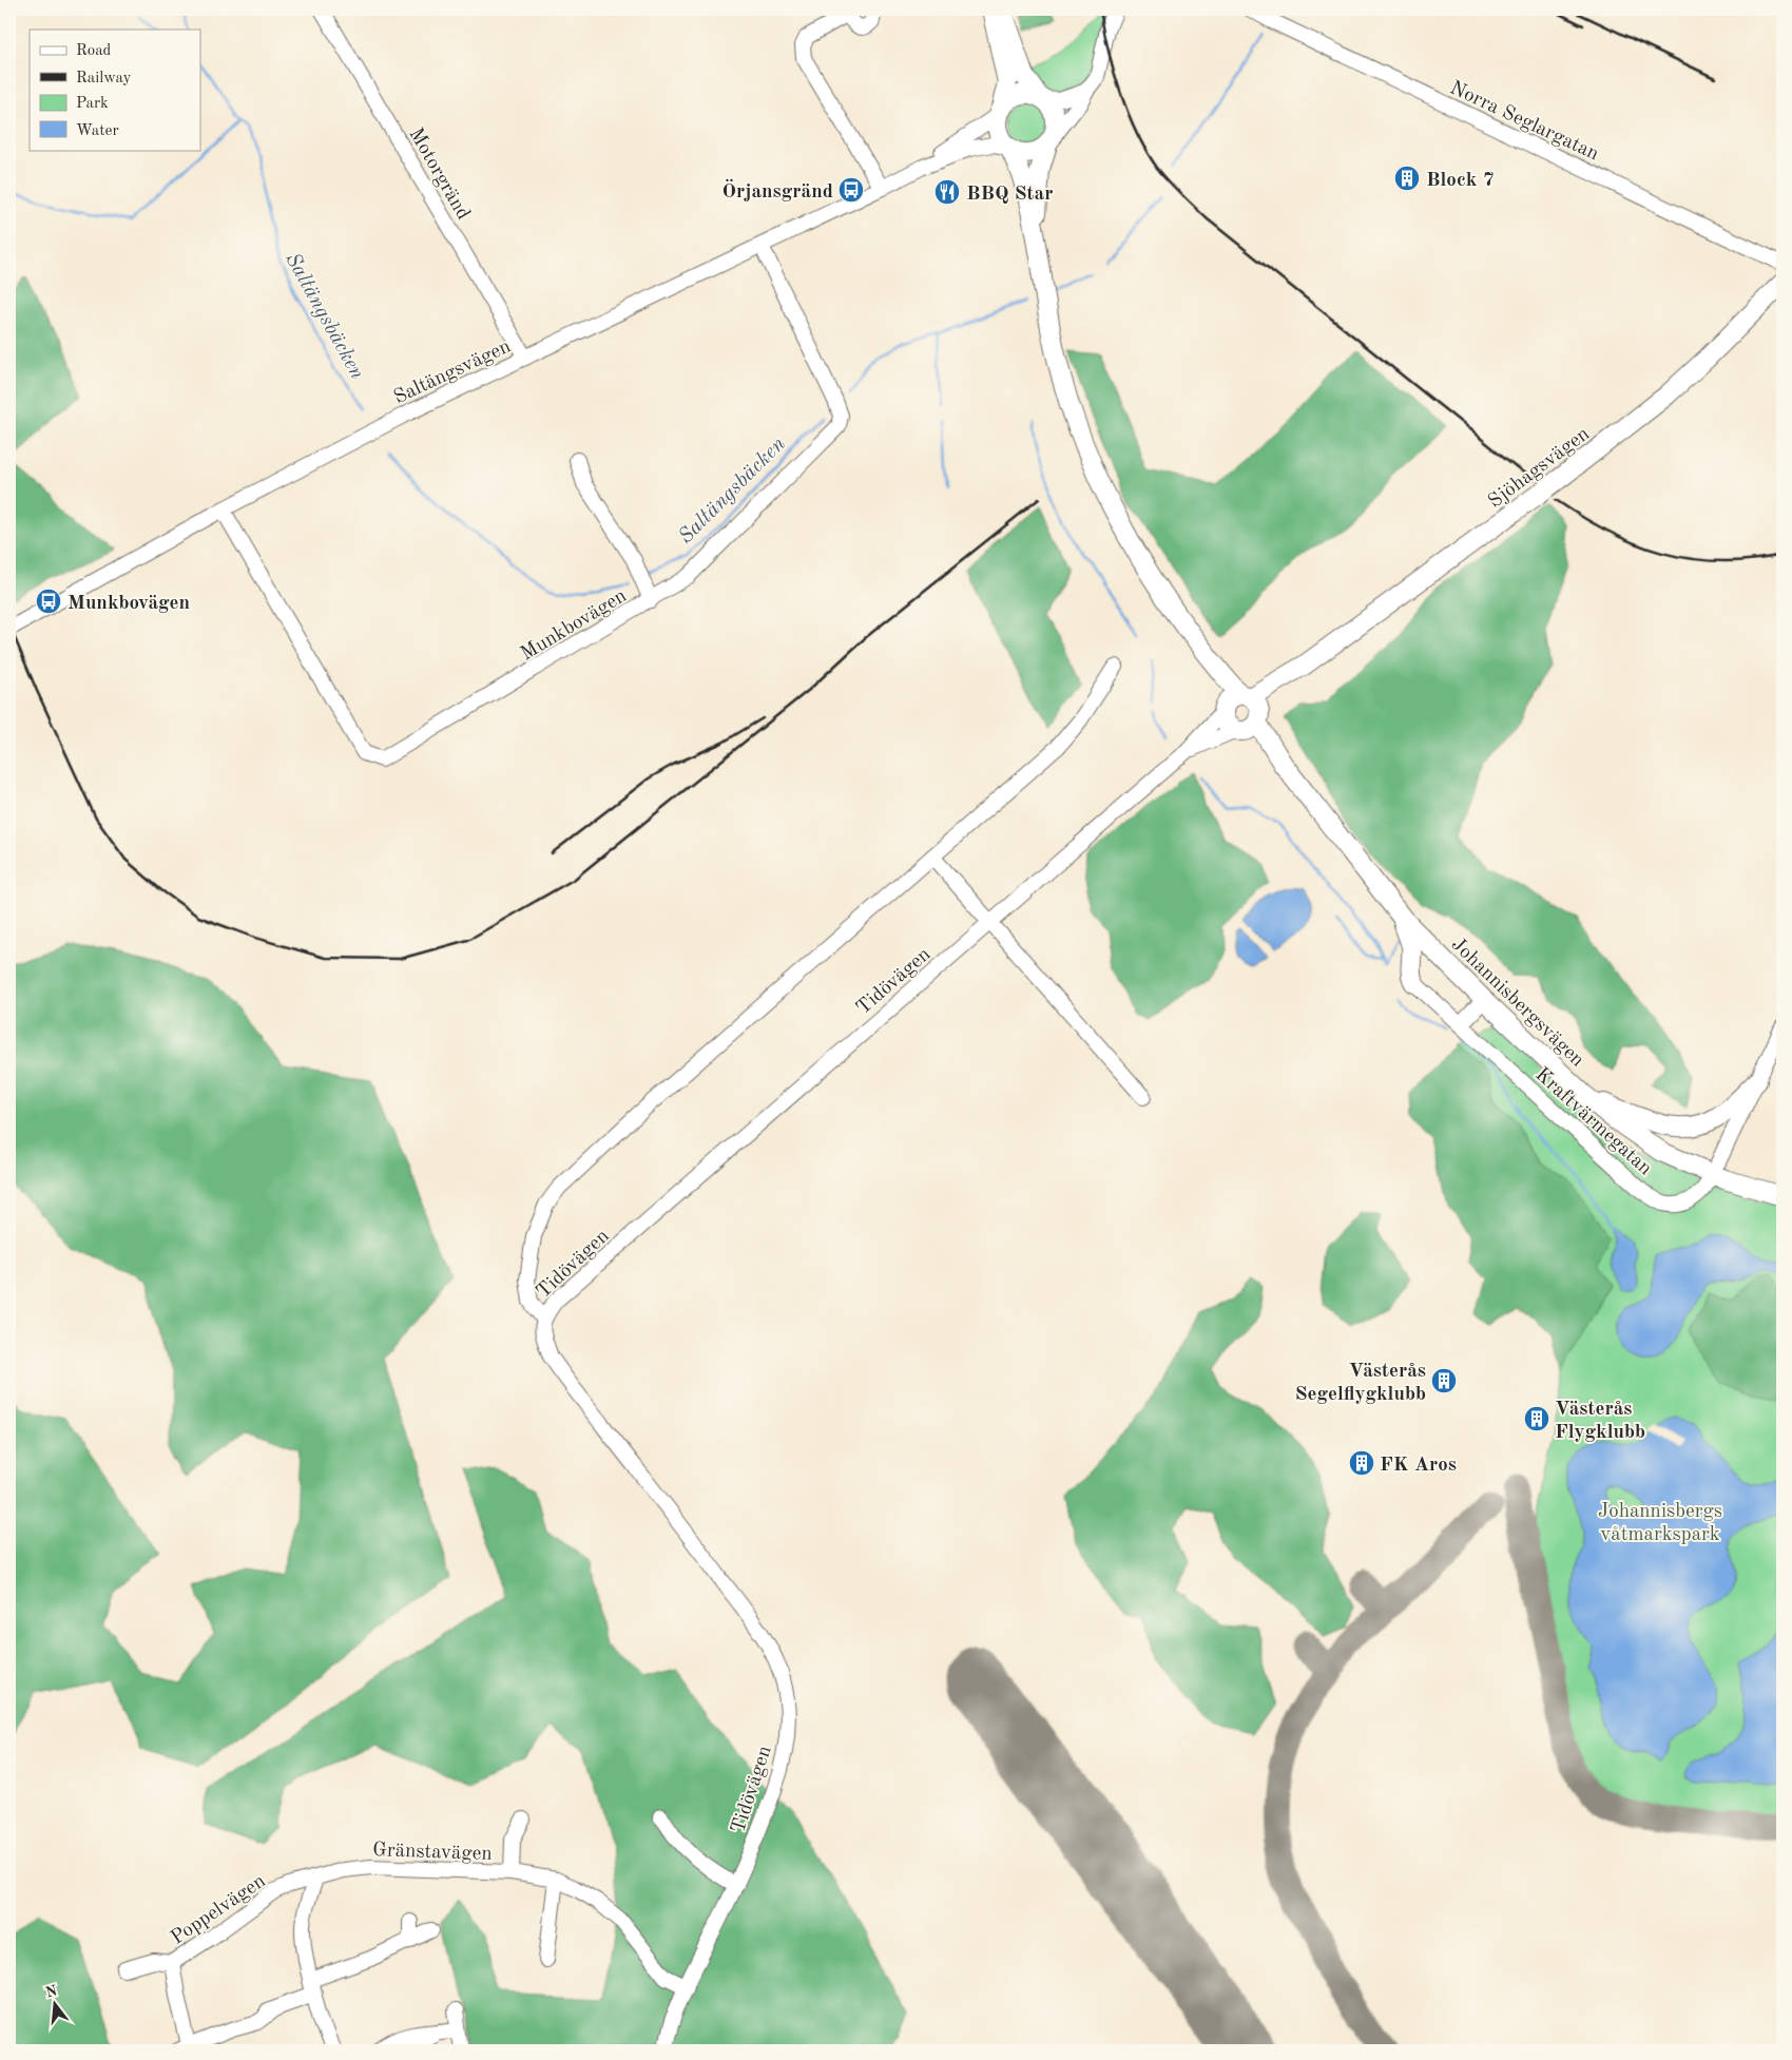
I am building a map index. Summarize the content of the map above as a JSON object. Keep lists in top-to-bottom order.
{
  "streets": {
    "main road": ["Sjöhagsvägen", "Johannisbergsvägen"],
    "street": [
      "Norra Seglargatan",
      "Motorgränd",
      "Saltängsvägen",
      "Munkbovägen",
      "Tidövägen",
      "Kraftvärmegatan",
      "Gränstavägen",
      "Poppelvägen"
    ]
  },
  "crossings": [
    ["Motorgränd", "Saltängsvägen"],
    ["Saltängsvägen", "Munkbovägen"],
    ["Sjöhagsvägen", "Tidövägen"],
    ["Sjöhagsvägen", "Johannisbergsvägen"],
    ["Tidövägen", "Johannisbergsvägen"],
    ["Tidövägen", "Gränstavägen"],
    ["Gränstavägen", "Poppelvägen"]
  ],
  "water": ["Saltängsbäcken"],
  "parks": ["Johannisbergs våtmarkspark"],
  "places": {
    "building": [
      "Block 7",
      "Västerås Segelflygklubb",
      "Västerås Flygklubb",
      "FK Aros"
    ],
    "bus stop": ["Örjansgränd", "Munkbovägen"],
    "restaurant": ["BBQ Star"]
  },
  "legend": [
    "Road",
    "Railway",
    "Park",
    "Water"
  ],
  "north": "top"
}
